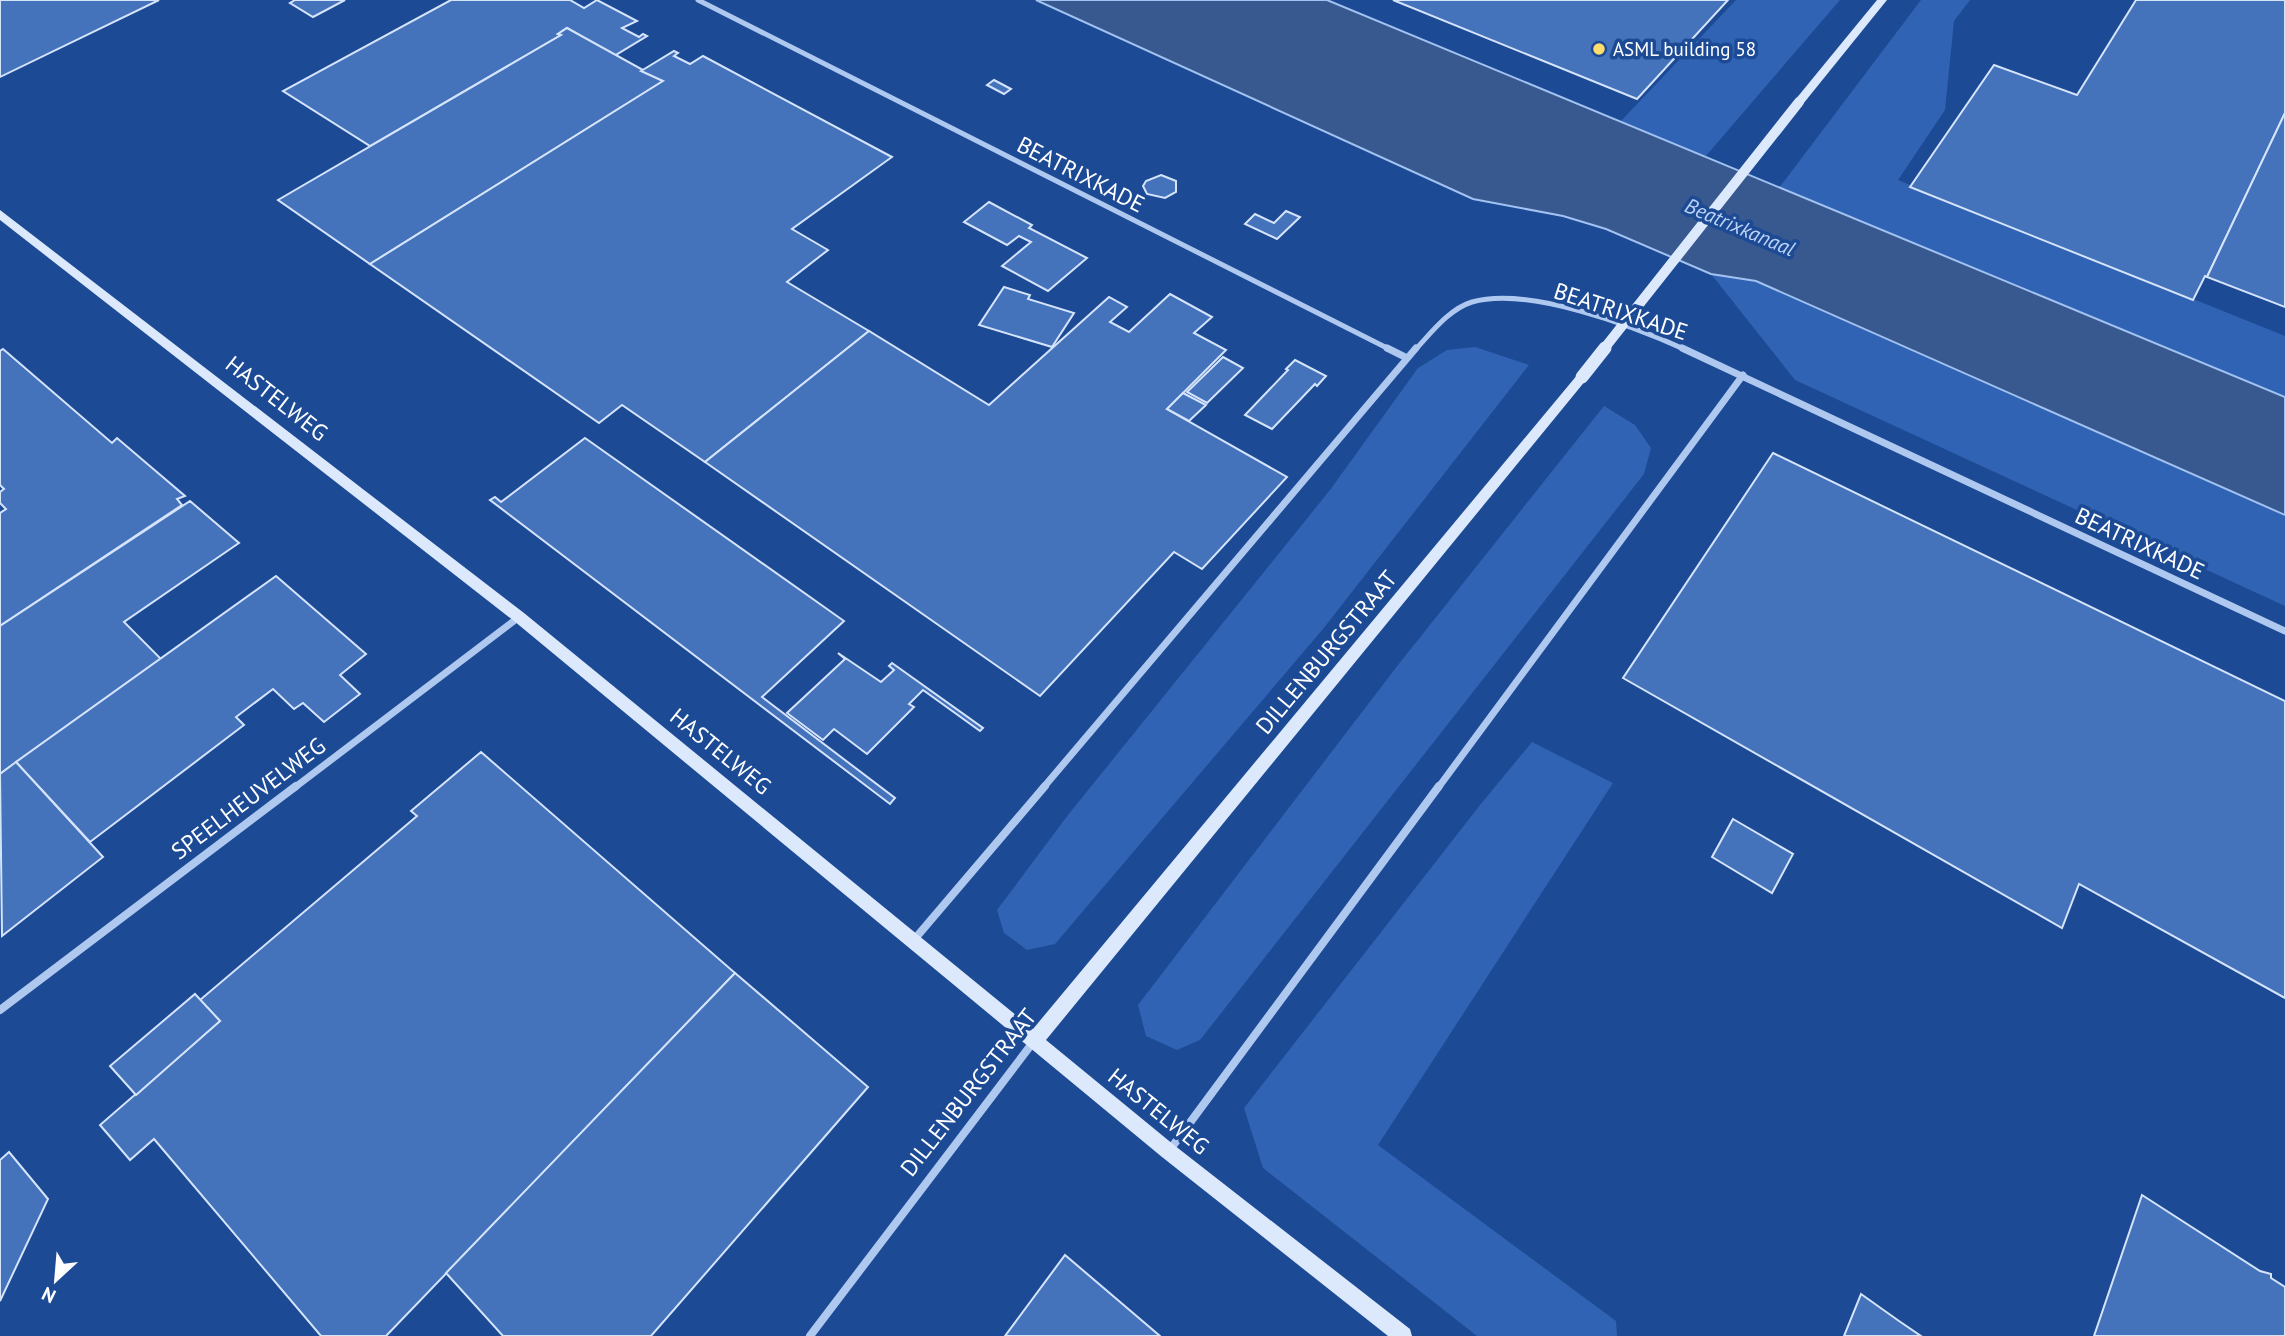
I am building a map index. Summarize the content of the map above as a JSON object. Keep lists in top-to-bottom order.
{
  "streets": {
    "street": [
      "BEATRIXKADE",
      "HASTELWEG",
      "DILLENBURGSTRAAT",
      "SPEELHEUVELWEG"
    ]
  },
  "crossings": [
    ["HASTELWEG", "DILLENBURGSTRAAT"],
    ["HASTELWEG", "SPEELHEUVELWEG"]
  ],
  "water": ["Beatrixkanaal"],
  "places": ["ASML building 58"],
  "north": "bottom left"
}
